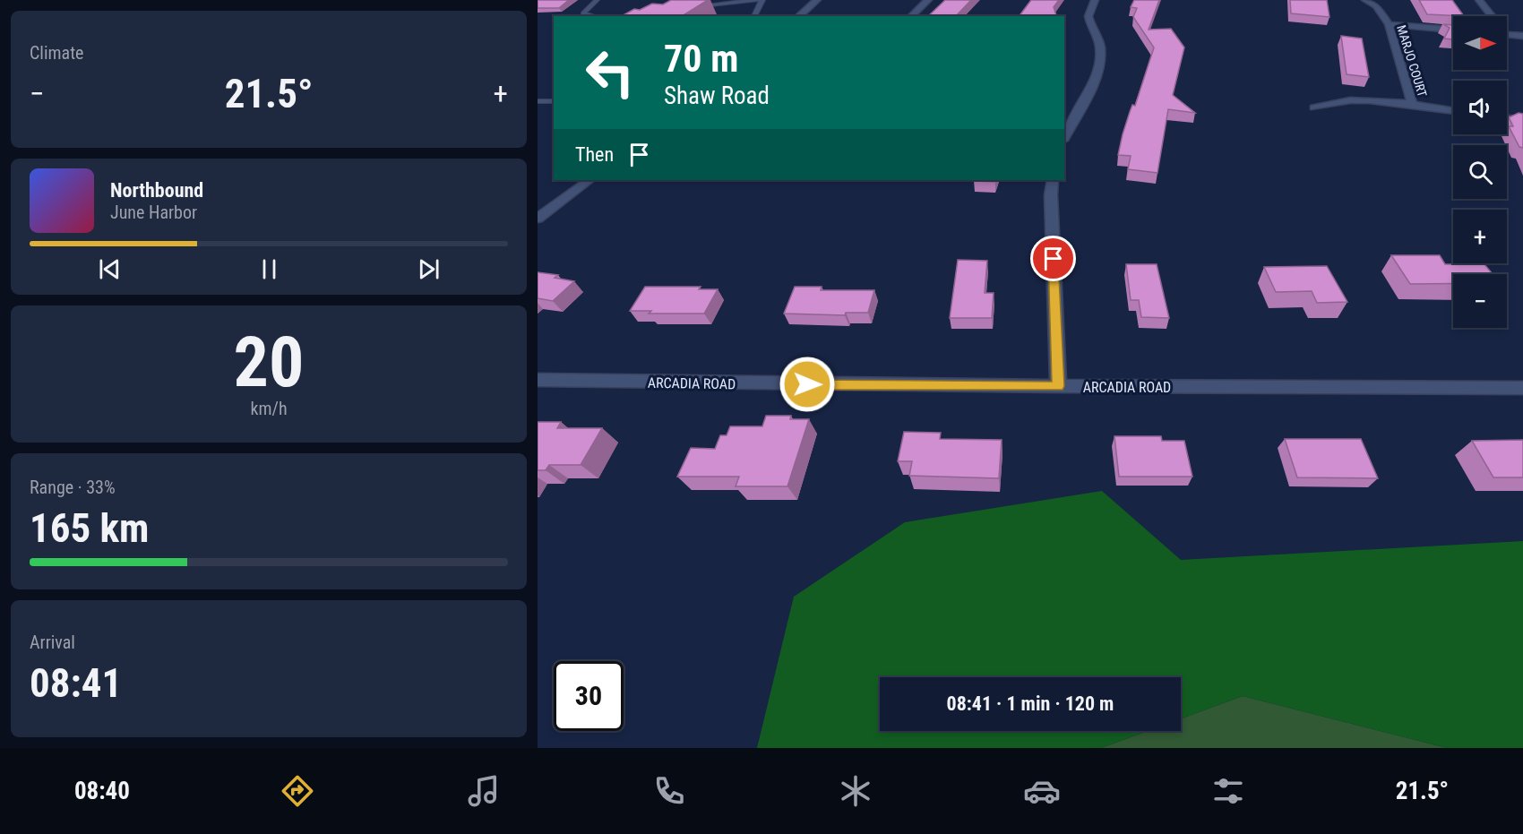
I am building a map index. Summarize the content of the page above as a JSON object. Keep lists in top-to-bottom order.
{
  "streets": {
    "street": ["MARJO COURT", "ARCADIA ROAD"]
  },
  "north": "right",
  "page": {
    "tile": [
      "Climate",
      ["20", "km/h"],
      ["Range · 33%", "165 km"],
      ["Arrival", "08:41"]
    ],
    "map_buttons": ["+", "−"],
    "turn": ["70 m", "Shaw Road"],
    "heat": ["−", "21.5°", "+"],
    "then": "Then",
    "song": ["Northbound", "June Harbor"],
    "limit": "30",
    "trip": "08:41 · 1 min · 120 m",
    "tabs": ["08:40", "21.5°"]
  }
}
